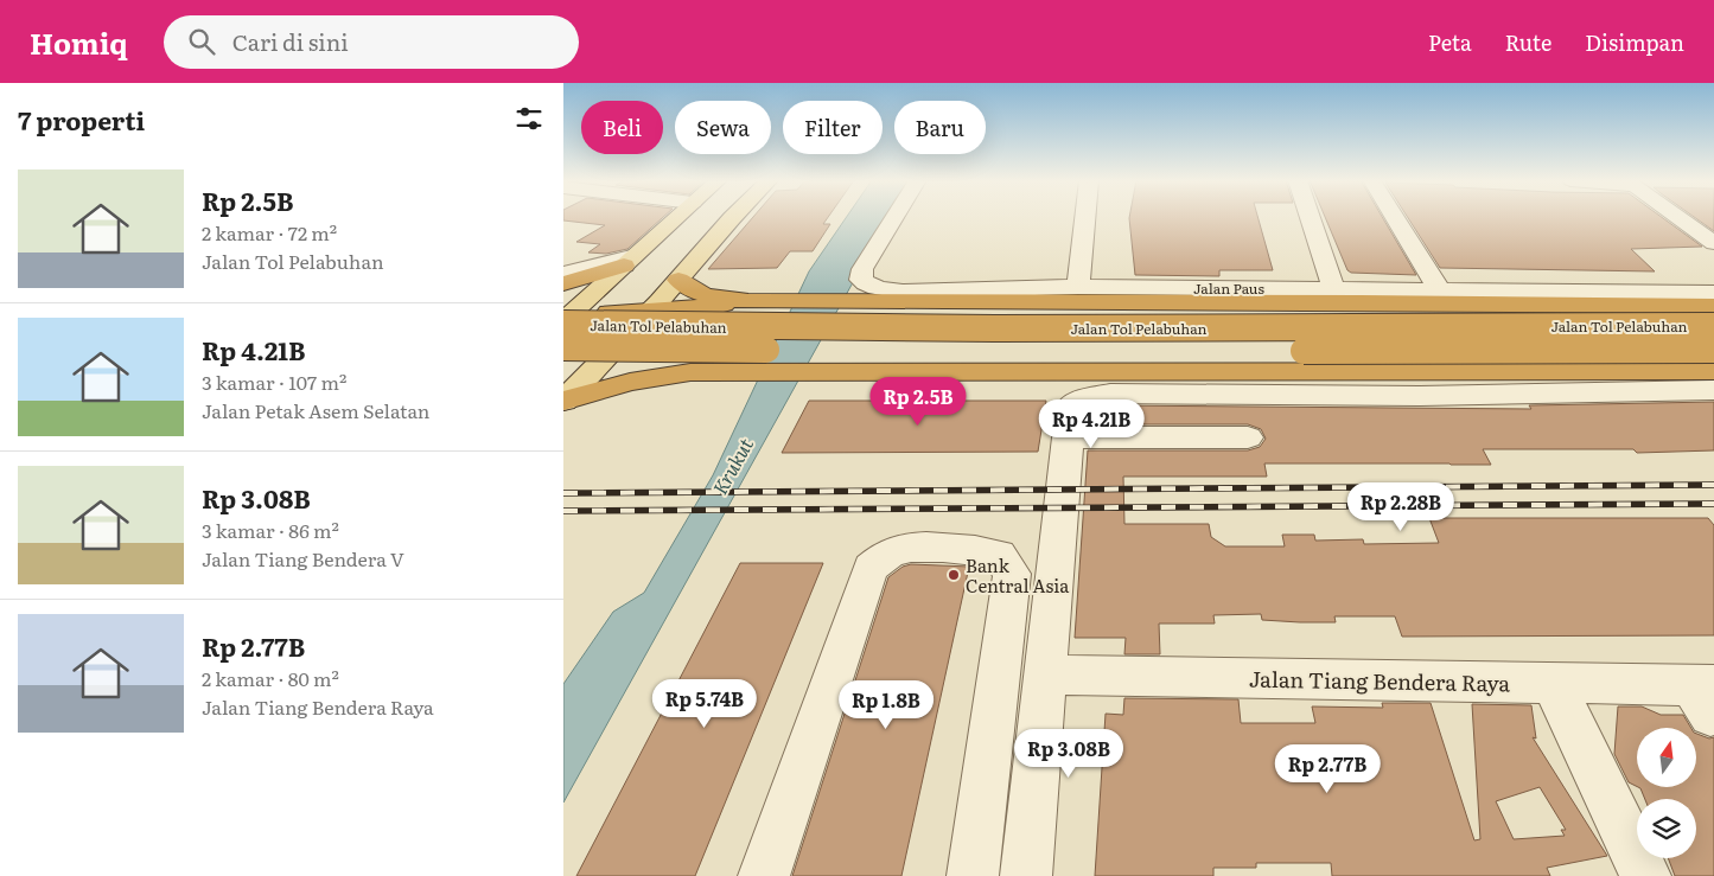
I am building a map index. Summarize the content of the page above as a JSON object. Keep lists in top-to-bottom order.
{
  "streets": {
    "highway": ["Jalan Tol Pelabuhan"],
    "street": ["Jalan Paus", "Jalan Tiang Bendera Raya"]
  },
  "water": ["Krukut"],
  "places": ["Bank Central Asia"],
  "north": "top",
  "page": {
    "header": "Homiq",
    "search": "Cari di sini",
    "nav": ["Peta", "Rute", "Disimpan"],
    "heading": "7 properti",
    "chip": [
      "Beli",
      "Sewa",
      "Filter",
      "Baru"
    ],
    "list": [
      {
        "name": "Rp 2.5B",
        "note": "2 kamar · 72 m² · Jalan Tol Pelabuhan"
      },
      {
        "name": "Rp 4.21B",
        "note": "3 kamar · 107 m² · Jalan Petak Asem Selatan"
      },
      {
        "name": "Rp 3.08B",
        "note": "3 kamar · 86 m² · Jalan Tiang Bendera V"
      },
      {
        "name": "Rp 2.77B",
        "note": "2 kamar · 80 m² · Jalan Tiang Bendera Raya"
      }
    ],
    "price": [
      "Rp 2.5B",
      "Rp 4.21B",
      "Rp 2.28B",
      "Rp 5.74B",
      "Rp 1.8B",
      "Rp 3.08B",
      "Rp 2.77B"
    ]
  }
}
